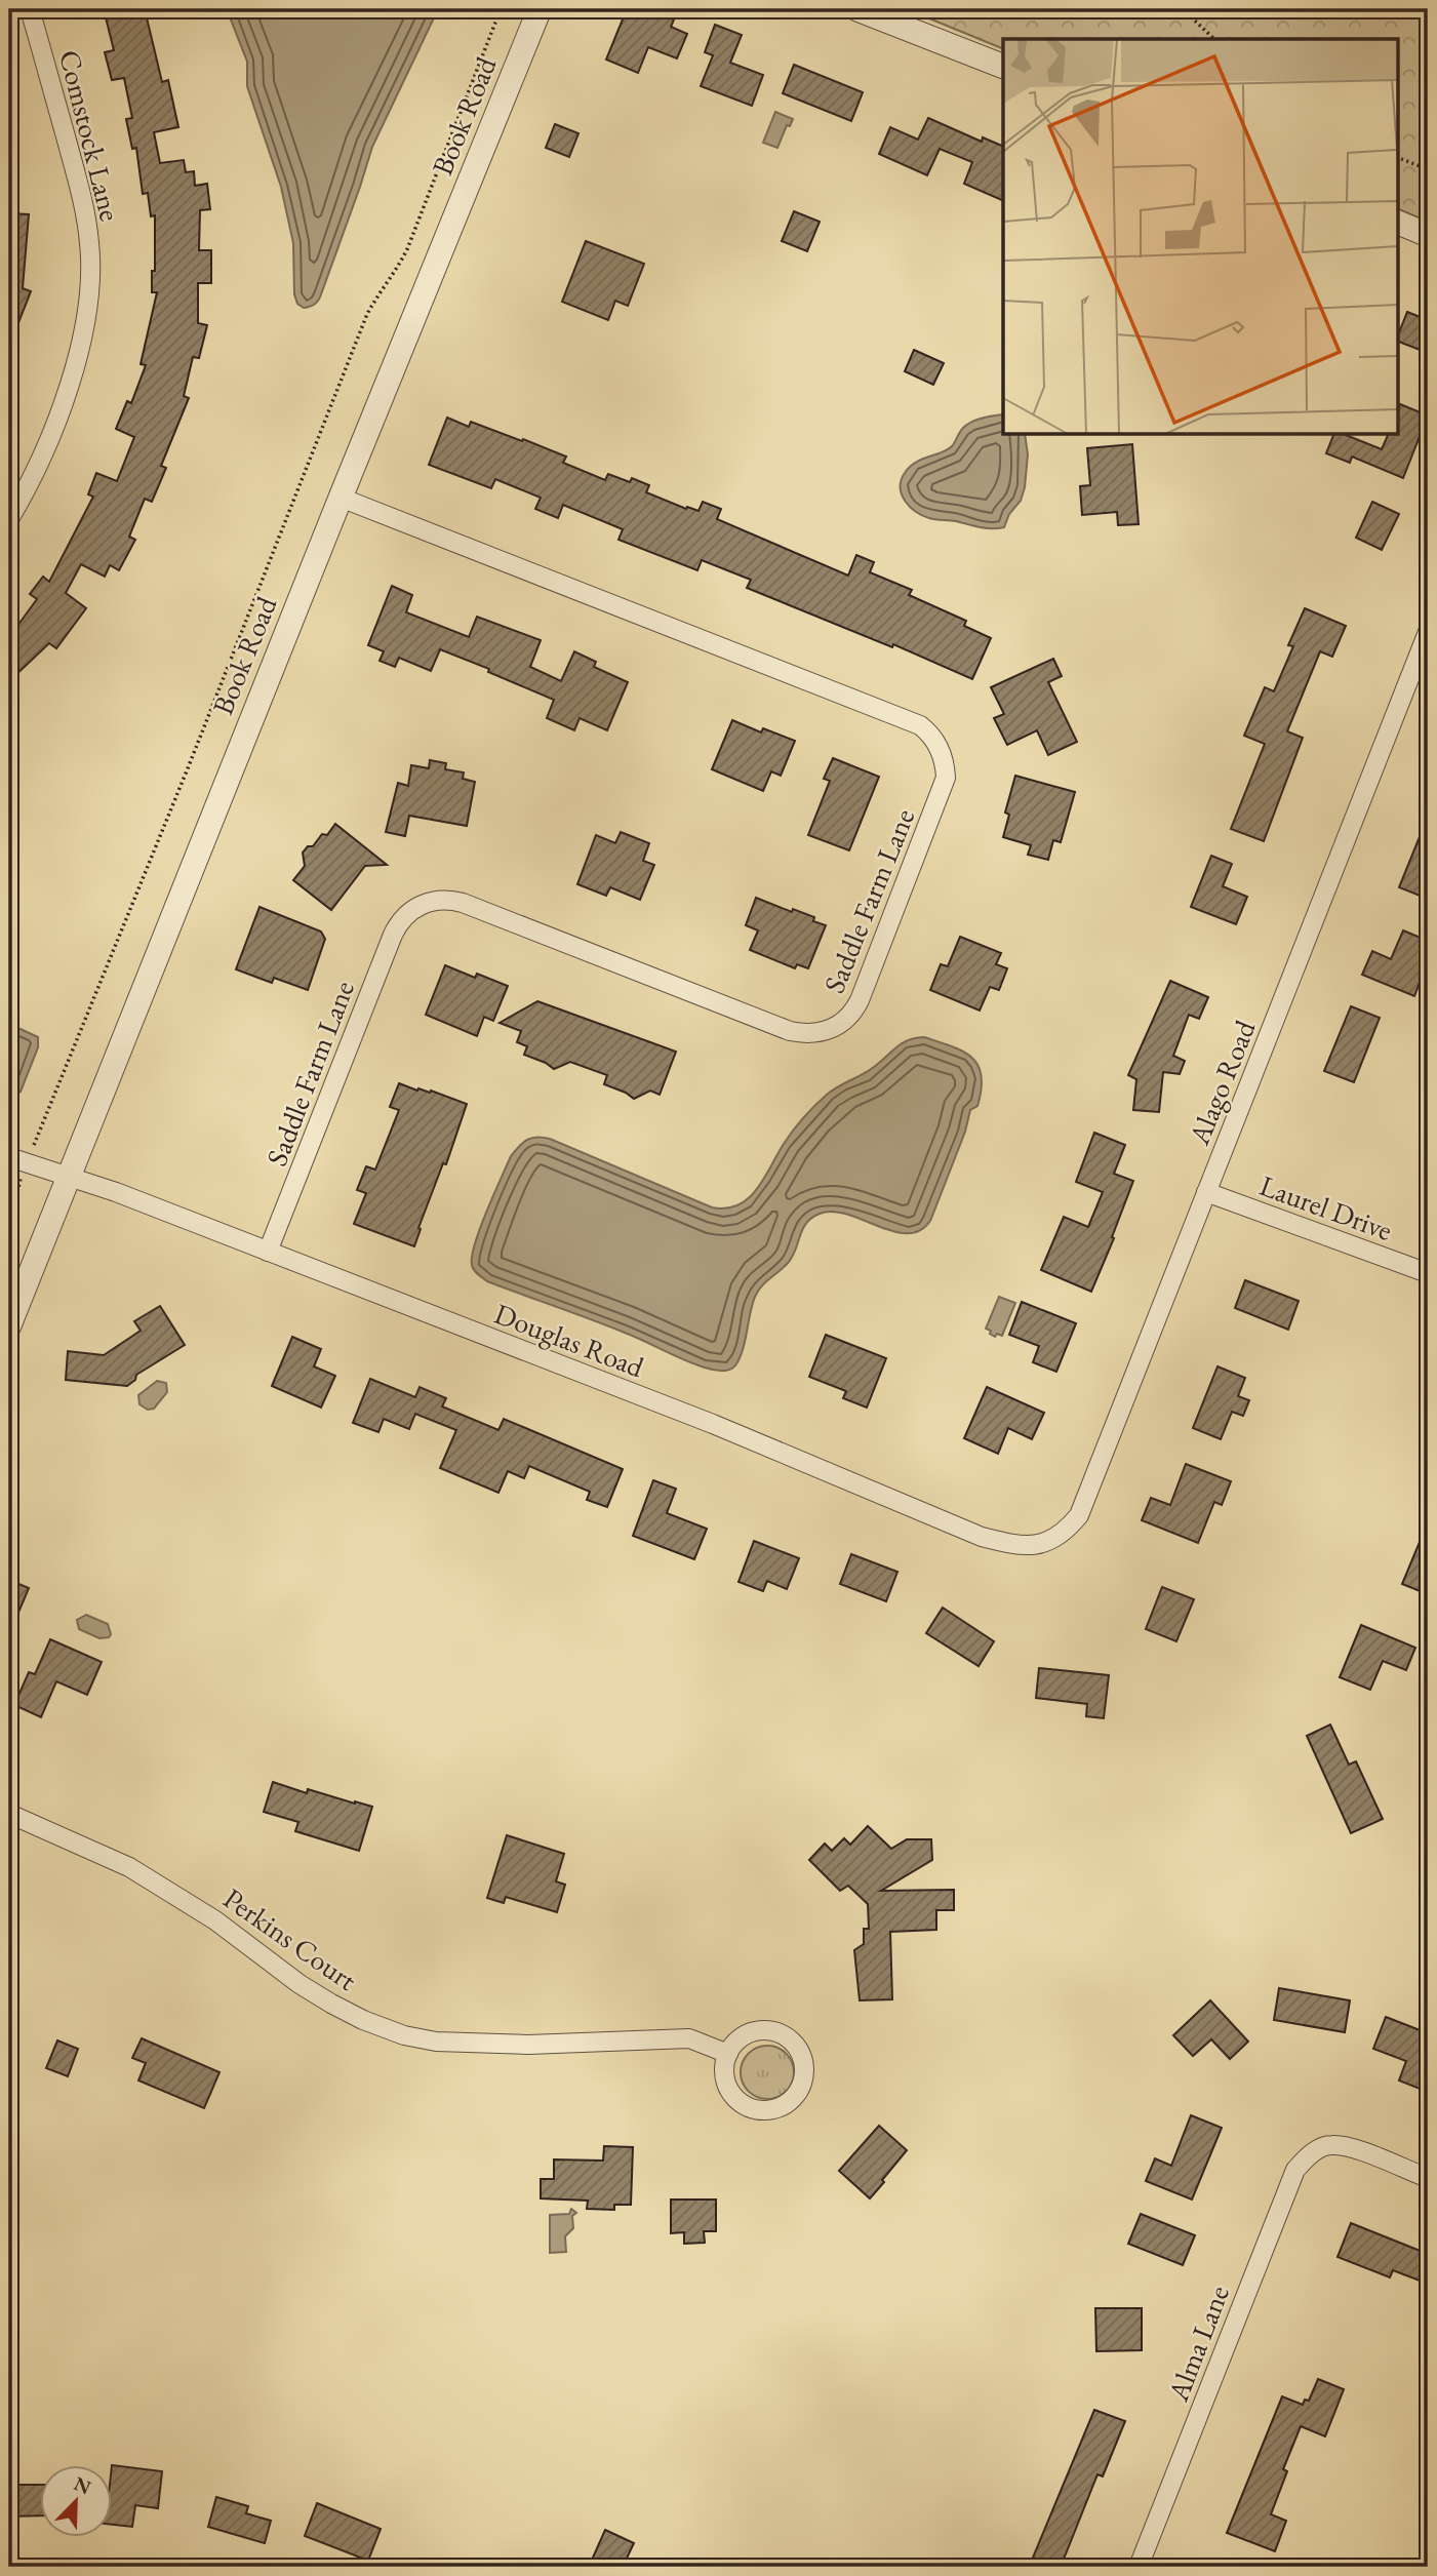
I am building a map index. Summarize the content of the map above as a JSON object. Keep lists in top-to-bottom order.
{
  "streets": {
    "street": [
      "Book Road",
      "Comstock Lane",
      "Saddle Farm Lane",
      "Alago Road",
      "Laurel Drive",
      "Douglas Road",
      "Perkins Court",
      "Alma Lane"
    ]
  },
  "crossings": [
    ["Book Road", "Saddle Farm Lane"],
    ["Book Road", "Douglas Road"],
    ["Saddle Farm Lane", "Douglas Road"],
    ["Alago Road", "Laurel Drive"],
    ["Alago Road", "Douglas Road"]
  ],
  "north": "top right"
}
